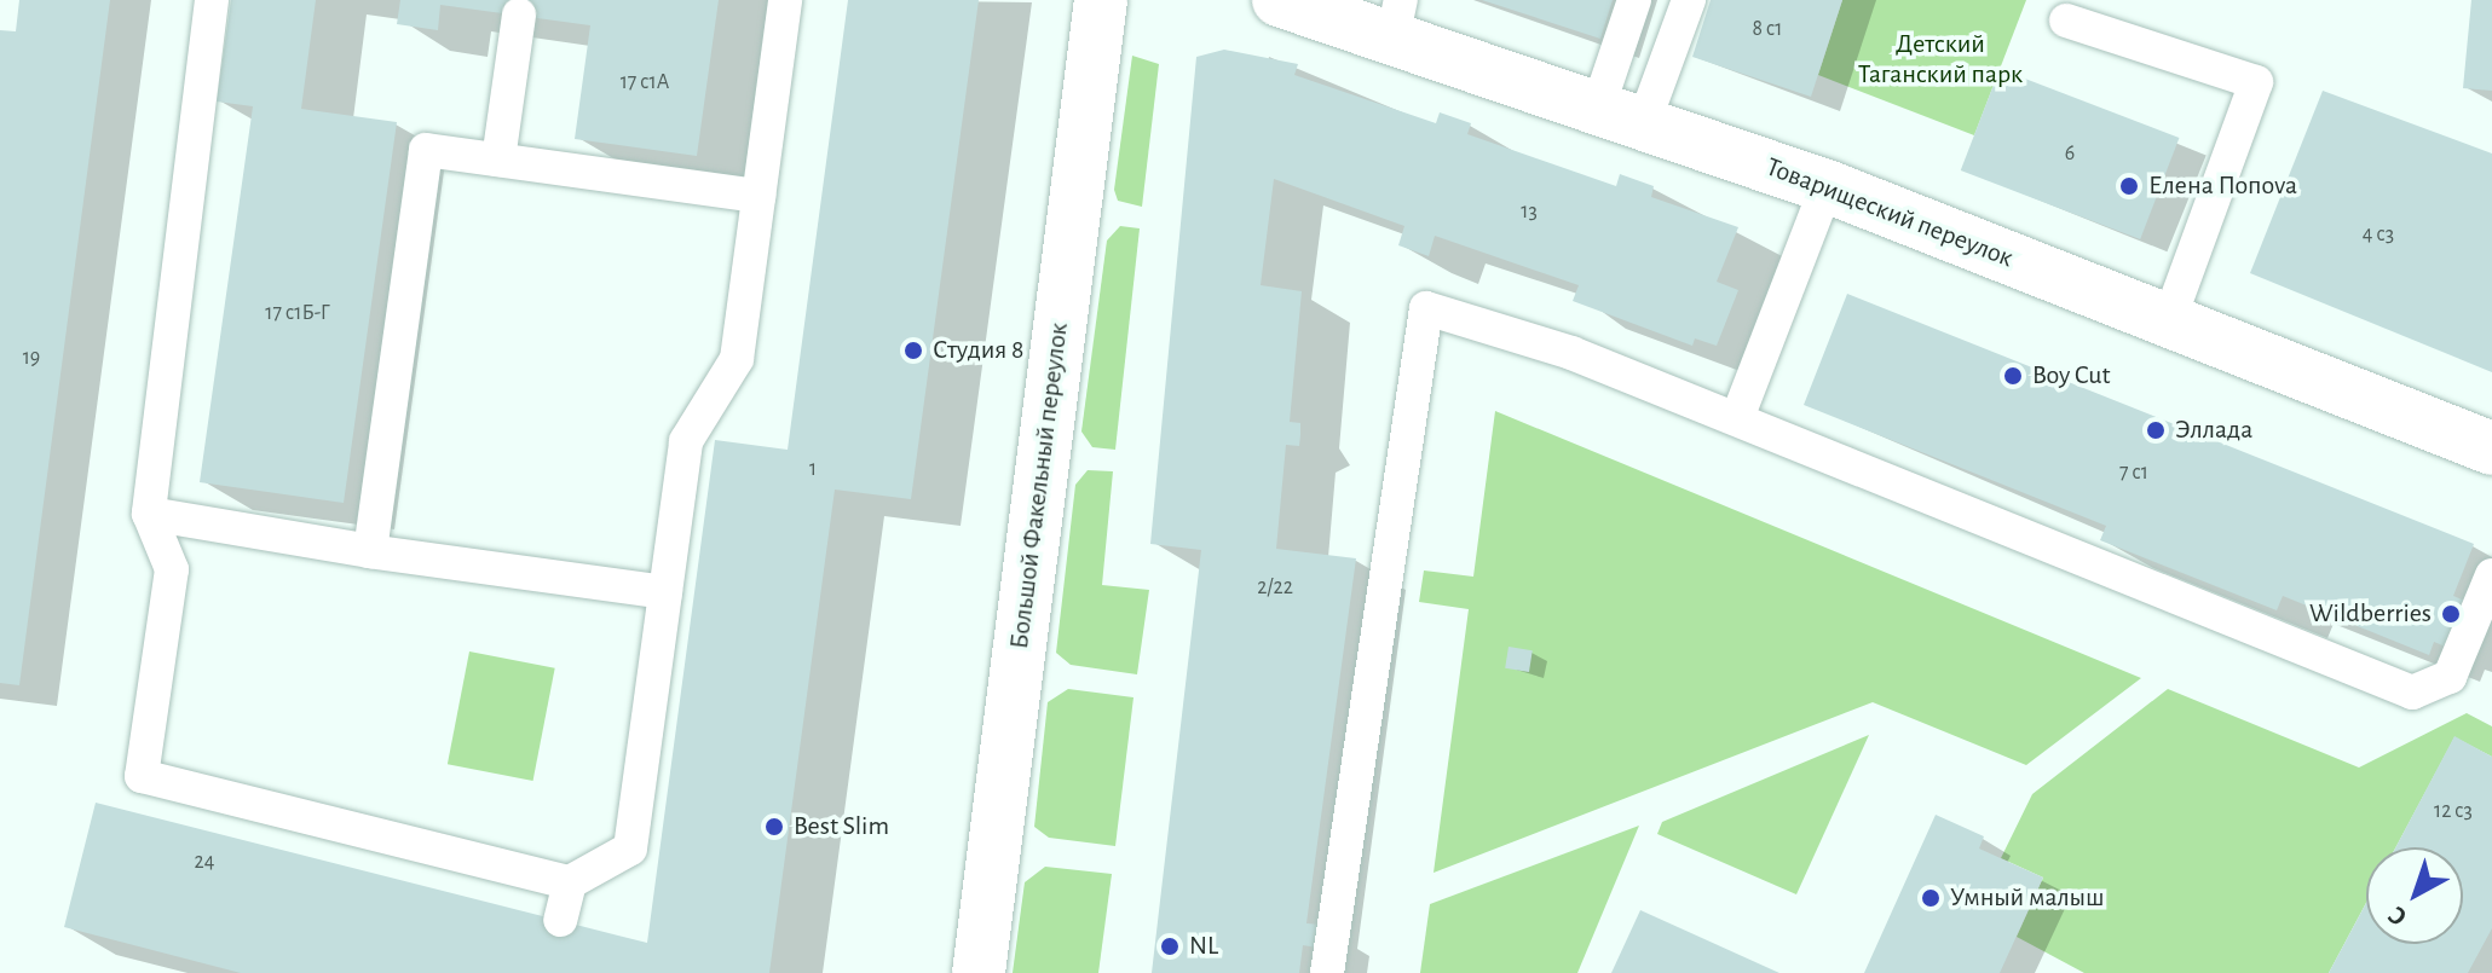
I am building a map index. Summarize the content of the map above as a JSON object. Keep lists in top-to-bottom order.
{
  "streets": {
    "street": ["Товарищеский переулок", "Большой Факельный переулок"]
  },
  "parks": ["Детский Таганский парк"],
  "places": [
    "Елена Попоva",
    "Студия 8",
    "Boy Cut",
    "Эллада",
    "Wildberries",
    "Best Slim",
    "Умный малыш",
    "NL"
  ],
  "house_numbers": [
    "8 с1",
    "17 с1А",
    "6",
    "13",
    "4 с3",
    "17 с1Б-Г",
    "19",
    "1",
    "7 с1",
    "2/22",
    "12 с3",
    "24"
  ],
  "north": "bottom left"
}
